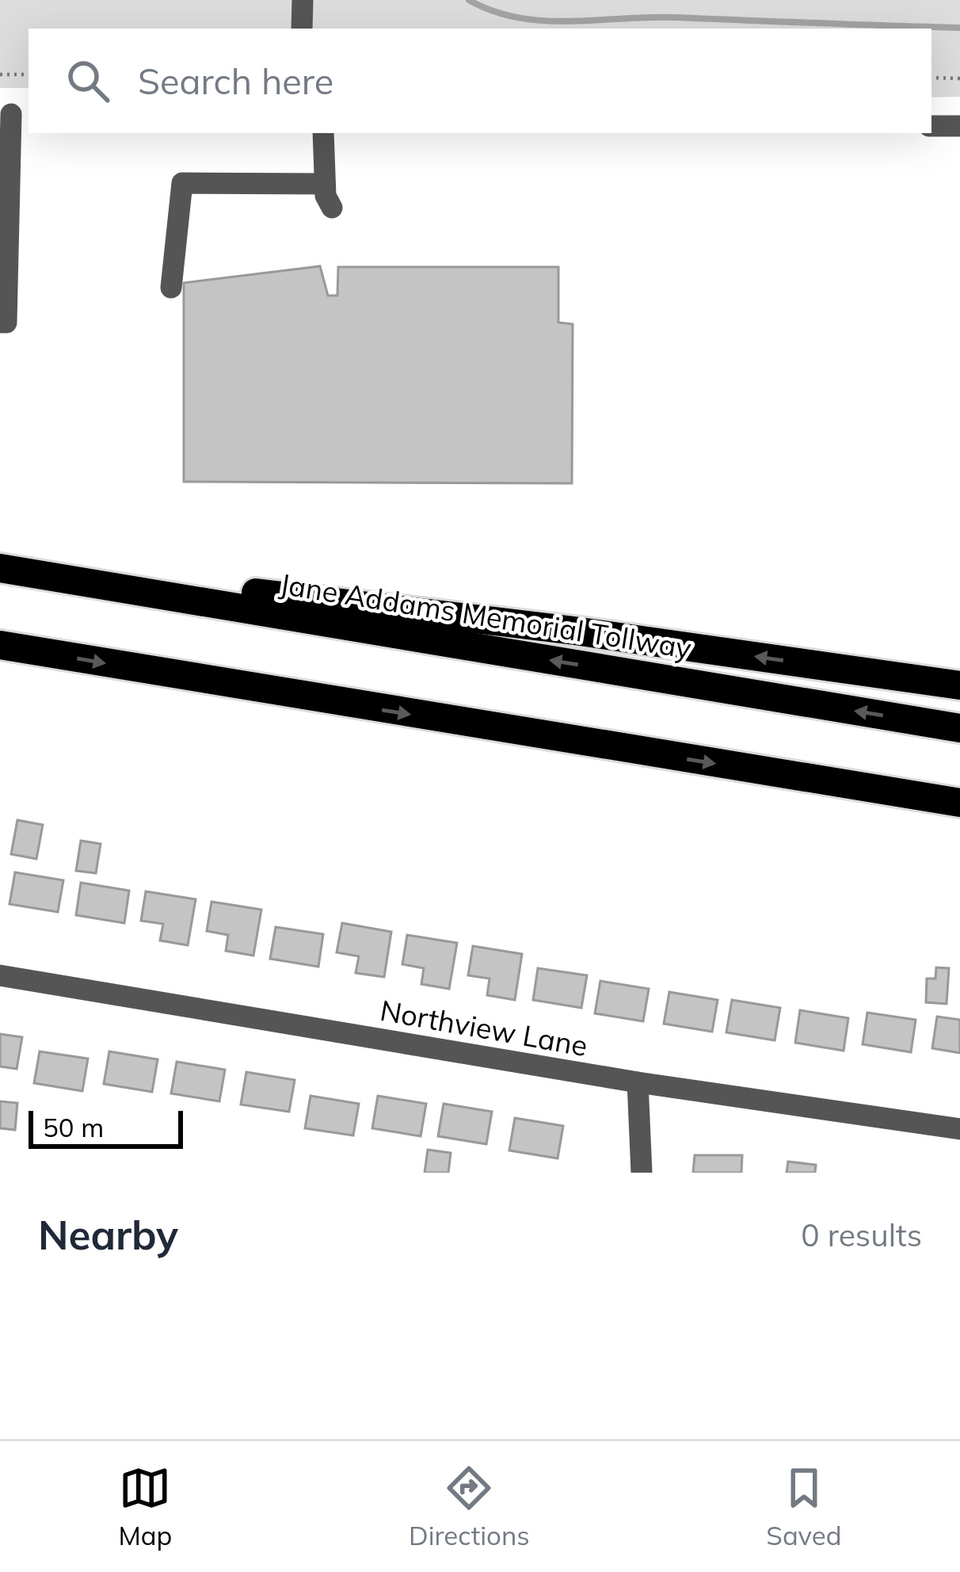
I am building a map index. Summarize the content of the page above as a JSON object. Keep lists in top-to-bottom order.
{
  "streets": {
    "highway": ["Jane Addams Memorial Tollway"],
    "street": ["Northview Lane"]
  },
  "scale_bar": "50 m",
  "page": {
    "search": "Search here",
    "scale": "50 m",
    "heading": ["Nearby", "0 results"],
    "nav": ["Map", "Directions", "Saved"]
  }
}
